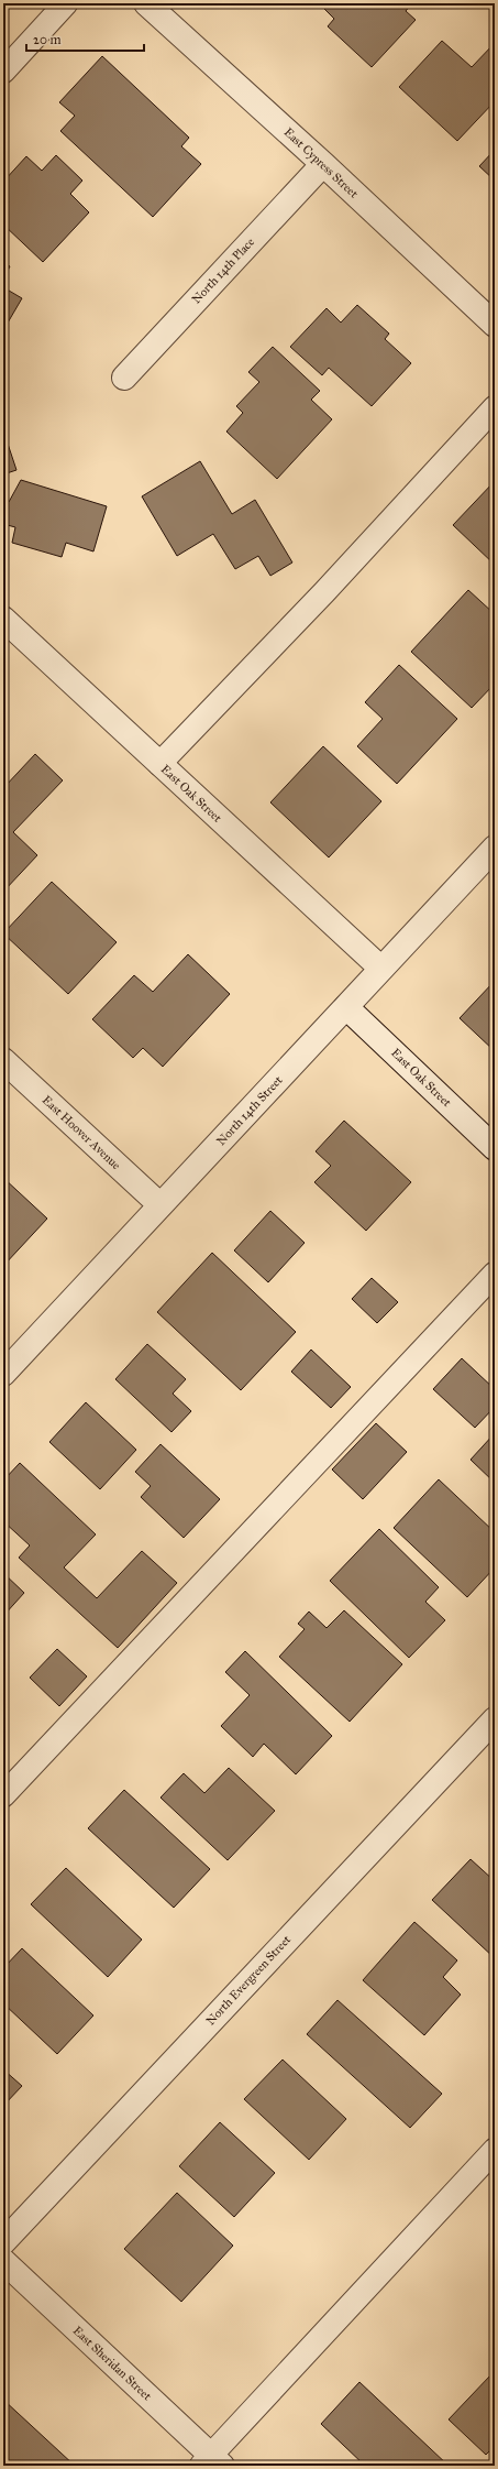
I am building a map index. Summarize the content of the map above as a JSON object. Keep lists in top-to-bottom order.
{
  "streets": {
    "street": [
      "East Cypress Street",
      "North 14th Place",
      "East Oak Street",
      "North 14th Street",
      "East Hoover Avenue",
      "North Evergreen Street",
      "East Sheridan Street"
    ]
  },
  "crossings": [
    ["East Cypress Street", "North 14th Place"],
    ["East Oak Street", "North 14th Street"],
    ["North 14th Street", "East Hoover Avenue"]
  ],
  "scale_bar": "20 m"
}
